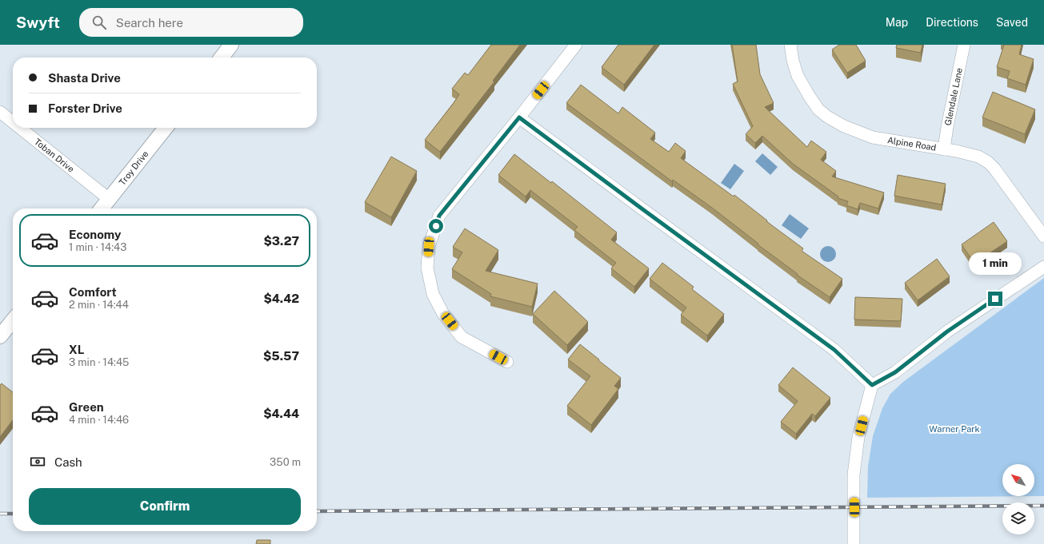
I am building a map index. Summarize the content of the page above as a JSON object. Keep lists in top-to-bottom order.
{
  "streets": {
    "street": [
      "Glendale Lane",
      "Alpine Road",
      "Toban Drive",
      "Troy Drive"
    ]
  },
  "crossings": [
    ["Glendale Lane", "Alpine Road"],
    ["Toban Drive", "Troy Drive"]
  ],
  "parks": ["Warner Park"],
  "north": "top left",
  "page": {
    "header": "Swyft",
    "search": "Search here",
    "nav": ["Map", "Directions", "Saved"],
    "banner": ["Shasta Drive", "Forster Drive"],
    "list": [
      {
        "name": "Economy",
        "note": "1 min · 14:43",
        "value": "$3.27"
      },
      {
        "name": "Comfort",
        "note": "2 min · 14:44",
        "value": "$4.42"
      },
      {
        "name": "XL",
        "note": "3 min · 14:45",
        "value": "$5.57"
      },
      {
        "name": "Green",
        "note": "4 min · 14:46",
        "value": "$4.44"
      }
    ],
    "bubble": "1 min",
    "pay": ["Cash", "350 m"],
    "buttons": "Confirm"
  }
}
